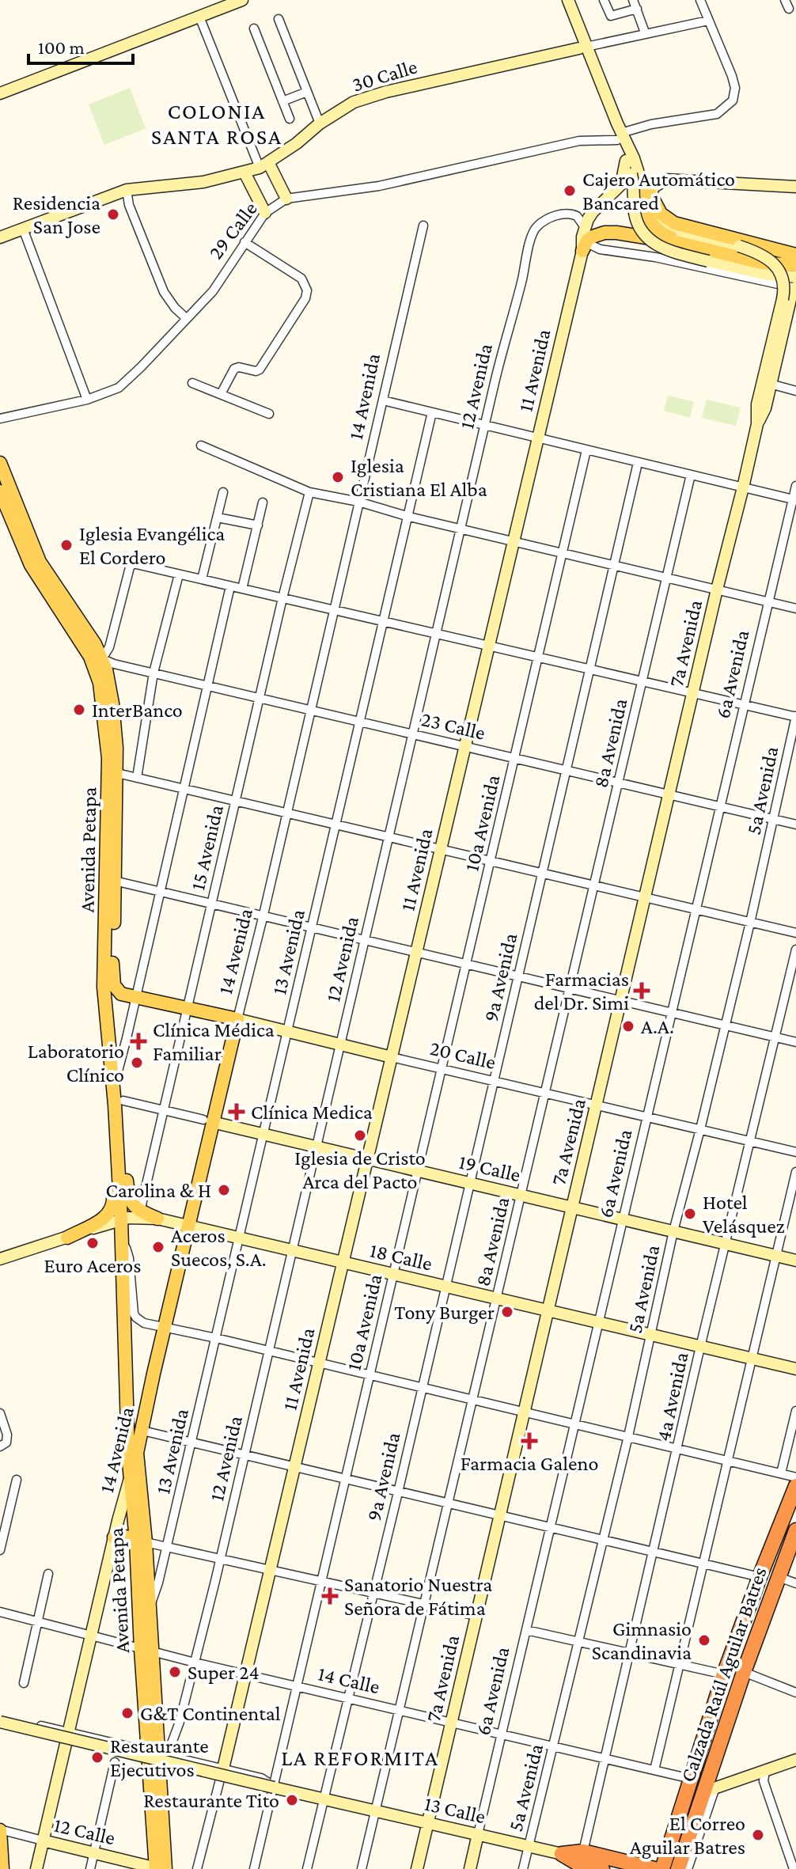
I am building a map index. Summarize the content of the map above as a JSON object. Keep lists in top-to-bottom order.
{
  "streets": {
    "highway": ["Calzada Raúl Aguilar Batres"],
    "main road": [
      "30 Calle",
      "11 Avenida",
      "14 Avenida",
      "7a Avenida",
      "6a Avenida",
      "Avenida Petapa",
      "20 Calle",
      "19 Calle",
      "18 Calle",
      "13 Calle",
      "12 Calle"
    ],
    "street": [
      "29 Calle",
      "12 Avenida",
      "23 Calle",
      "8a Avenida",
      "5a Avenida",
      "10a Avenida",
      "15 Avenida",
      "13 Avenida",
      "9a Avenida",
      "4a Avenida",
      "14 Calle"
    ]
  },
  "crossings": [
    ["30 Calle", "29 Calle"],
    ["11 Avenida", "23 Calle"],
    ["11 Avenida", "20 Calle"],
    ["11 Avenida", "19 Calle"],
    ["11 Avenida", "18 Calle"],
    ["11 Avenida", "14 Calle"],
    ["11 Avenida", "13 Calle"],
    ["12 Avenida", "7a Avenida"],
    ["12 Avenida", "23 Calle"],
    ["12 Avenida", "Avenida Petapa"],
    ["12 Avenida", "20 Calle"],
    ["12 Avenida", "19 Calle"],
    ["12 Avenida", "18 Calle"],
    ["12 Avenida", "14 Calle"],
    ["12 Avenida", "13 Calle"],
    ["14 Avenida", "23 Calle"],
    ["14 Avenida", "Avenida Petapa"],
    ["14 Avenida", "20 Calle"],
    ["14 Avenida", "19 Calle"],
    ["14 Avenida", "18 Calle"],
    ["14 Avenida", "14 Calle"],
    ["14 Avenida", "13 Calle"],
    ["14 Avenida", "12 Calle"],
    ["7a Avenida", "23 Calle"],
    ["7a Avenida", "20 Calle"],
    ["7a Avenida", "19 Calle"],
    ["7a Avenida", "18 Calle"],
    ["7a Avenida", "14 Calle"],
    ["7a Avenida", "13 Calle"],
    ["6a Avenida", "23 Calle"],
    ["6a Avenida", "20 Calle"],
    ["6a Avenida", "19 Calle"],
    ["6a Avenida", "18 Calle"],
    ["6a Avenida", "14 Calle"],
    ["6a Avenida", "13 Calle"],
    ["23 Calle", "8a Avenida"],
    ["23 Calle", "5a Avenida"],
    ["23 Calle", "10a Avenida"],
    ["23 Calle", "15 Avenida"],
    ["23 Calle", "Avenida Petapa"],
    ["23 Calle", "13 Avenida"],
    ["23 Calle", "9a Avenida"],
    ["8a Avenida", "20 Calle"],
    ["8a Avenida", "19 Calle"],
    ["8a Avenida", "18 Calle"],
    ["8a Avenida", "14 Calle"],
    ["8a Avenida", "13 Calle"],
    ["5a Avenida", "20 Calle"],
    ["5a Avenida", "19 Calle"],
    ["5a Avenida", "18 Calle"],
    ["5a Avenida", "14 Calle"],
    ["5a Avenida", "13 Calle"],
    ["10a Avenida", "20 Calle"],
    ["10a Avenida", "19 Calle"],
    ["10a Avenida", "18 Calle"],
    ["10a Avenida", "14 Calle"],
    ["10a Avenida", "13 Calle"],
    ["15 Avenida", "20 Calle"],
    ["15 Avenida", "19 Calle"],
    ["Avenida Petapa", "13 Avenida"],
    ["Avenida Petapa", "20 Calle"],
    ["Avenida Petapa", "19 Calle"],
    ["Avenida Petapa", "18 Calle"],
    ["Avenida Petapa", "14 Calle"],
    ["Avenida Petapa", "13 Calle"],
    ["Avenida Petapa", "12 Calle"],
    ["13 Avenida", "20 Calle"],
    ["13 Avenida", "19 Calle"],
    ["13 Avenida", "18 Calle"],
    ["9a Avenida", "20 Calle"],
    ["9a Avenida", "19 Calle"],
    ["9a Avenida", "18 Calle"],
    ["9a Avenida", "14 Calle"],
    ["9a Avenida", "13 Calle"],
    ["20 Calle", "4a Avenida"],
    ["19 Calle", "4a Avenida"],
    ["18 Calle", "4a Avenida"],
    ["4a Avenida", "14 Calle"],
    ["Calzada Raúl Aguilar Batres", "14 Calle"]
  ],
  "districts": ["COLONIA SANTA ROSA", "LA REFORMITA"],
  "places": {
    "other": [
      "Cajero Automático Bancared",
      "Residencia San Jose",
      "Iglesia Cristiana El Alba",
      "Iglesia Evangélica El Cordero",
      "InterBanco",
      "A.A.",
      "Laboratorio Clínico",
      "Iglesia de Cristo Arca del Pacto",
      "Carolina & H",
      "Hotel Velásquez",
      "Euro Aceros",
      "Aceros Suecos, S.A.",
      "Tony Burger",
      "Gimnasio Scandinavia",
      "Super 24",
      "G&T Continental",
      "Restaurante Ejecutivos",
      "Restaurante Tito",
      "El Correo Aguilar Batres"
    ],
    "health": [
      "Farmacias del Dr. Simi",
      "Clínica Médica Familiar",
      "Clínica Medica",
      "Farmacia Galeno",
      "Sanatorio Nuestra Señora de Fátima"
    ]
  },
  "scale_bar": "100 m"
}
